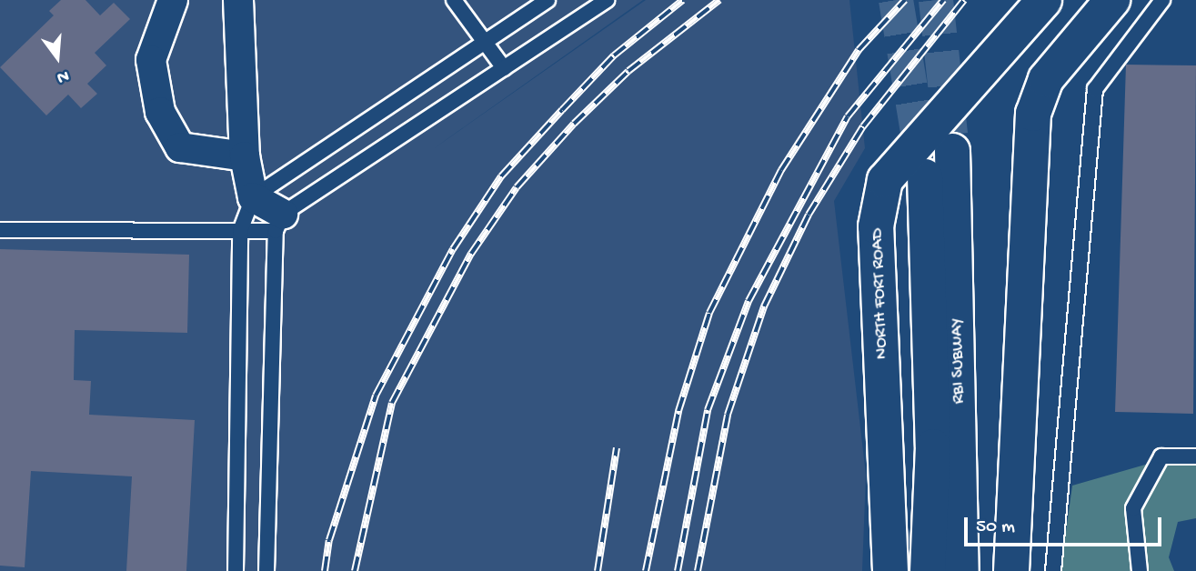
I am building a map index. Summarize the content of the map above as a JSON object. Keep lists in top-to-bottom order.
{
  "streets": {
    "main road": ["NORTH FORT ROAD", "RBI SUBWAY"]
  },
  "scale_bar": "50 m",
  "north": "bottom"
}
